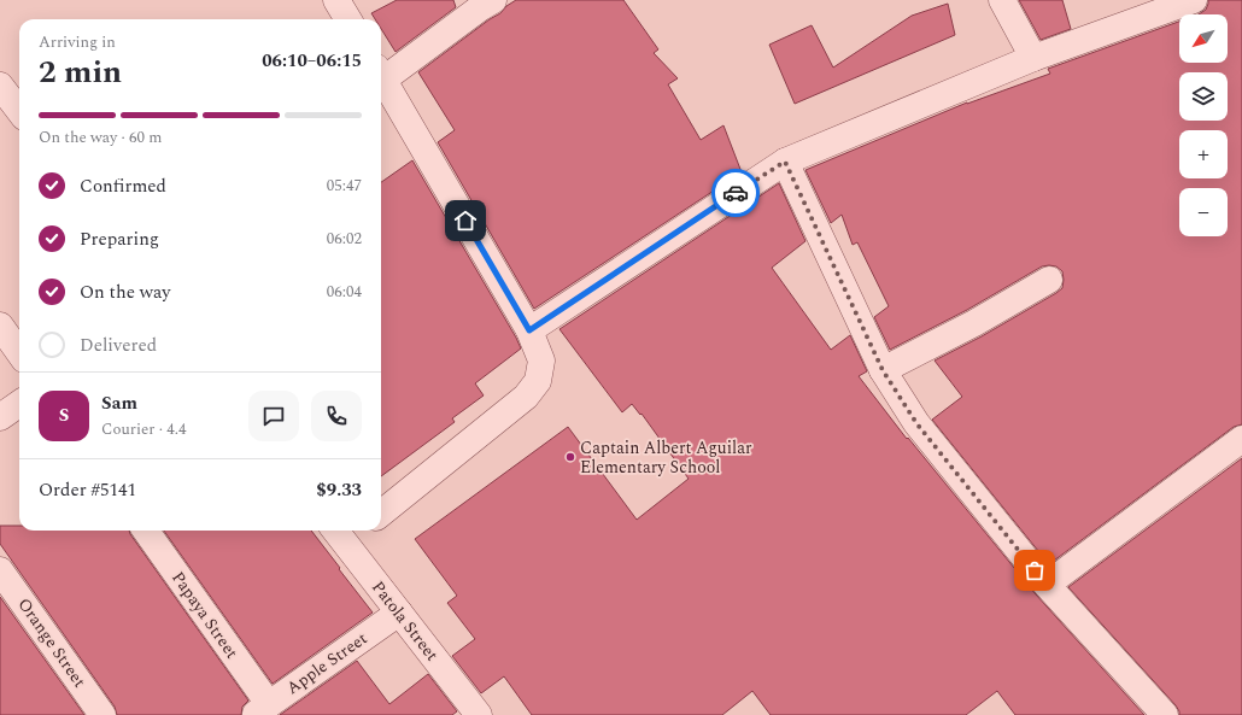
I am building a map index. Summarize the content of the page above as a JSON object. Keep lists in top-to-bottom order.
{
  "streets": {
    "street": [
      "Papaya Street",
      "Patola Street",
      "Orange Street",
      "Apple Street"
    ]
  },
  "crossings": [
    ["Papaya Street", "Apple Street"],
    ["Patola Street", "Apple Street"]
  ],
  "places": ["Captain Albert Aguilar Elementary School"],
  "north": "bottom left",
  "page": {
    "map_buttons": ["+", "−"],
    "heading": ["2 min", "Arriving in", "06:10–06:15"],
    "panel": [
      "Sam",
      "Courier · 4.4",
      "Order #5141",
      "$9.33"
    ],
    "bar": "On the way · 60 m",
    "list": [
      ["Confirmed", "05:47"],
      ["Preparing", "06:02"],
      ["On the way", "06:04"],
      "Delivered"
    ],
    "round": "S"
  }
}
